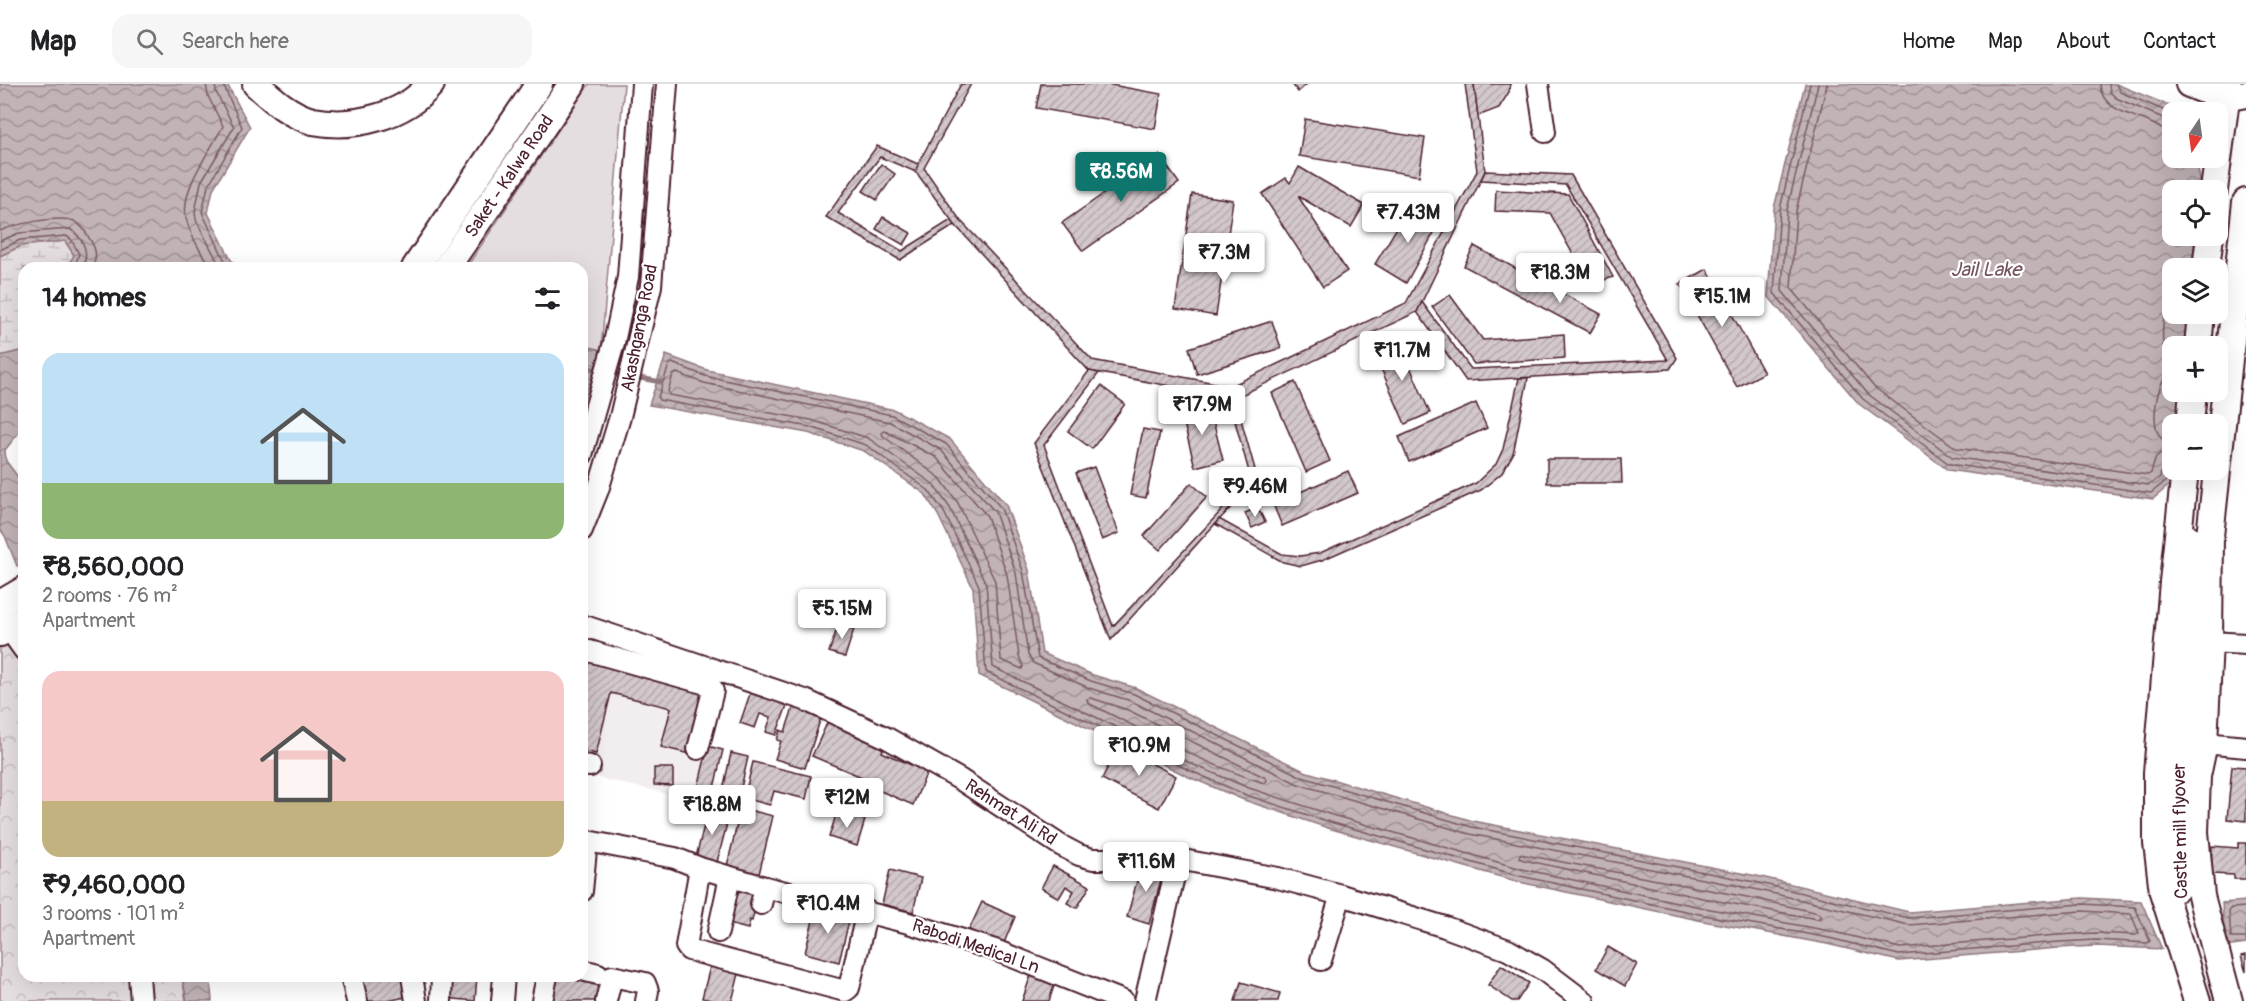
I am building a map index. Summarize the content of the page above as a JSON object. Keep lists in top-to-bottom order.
{
  "streets": {
    "main road": ["Saket - Kalwa Road", "Castle mill flyover"],
    "street": ["Akashganga Road", "Rehmat Ali Rd", "Rabodi Medical Ln"]
  },
  "water": ["Jail Lake"],
  "north": "bottom",
  "page": {
    "header": "Map",
    "search": "Search here",
    "nav": [
      "Home",
      "Map",
      "About",
      "Contact"
    ],
    "map_buttons": ["+", "−"],
    "price": [
      "₹8.56M",
      "₹7.43M",
      "₹7.3M",
      "₹18.3M",
      "₹15.1M",
      "₹11.7M",
      "₹17.9M",
      "₹9.46M",
      "₹5.15M",
      "₹10.9M",
      "₹12M",
      "₹18.8M",
      "₹11.6M",
      "₹10.4M"
    ],
    "heading": "14 homes",
    "list": [
      {
        "name": "₹8,560,000",
        "note": "2 rooms · 76 m² · Apartment"
      },
      {
        "name": "₹9,460,000",
        "note": "3 rooms · 101 m² · Apartment"
      }
    ]
  }
}
